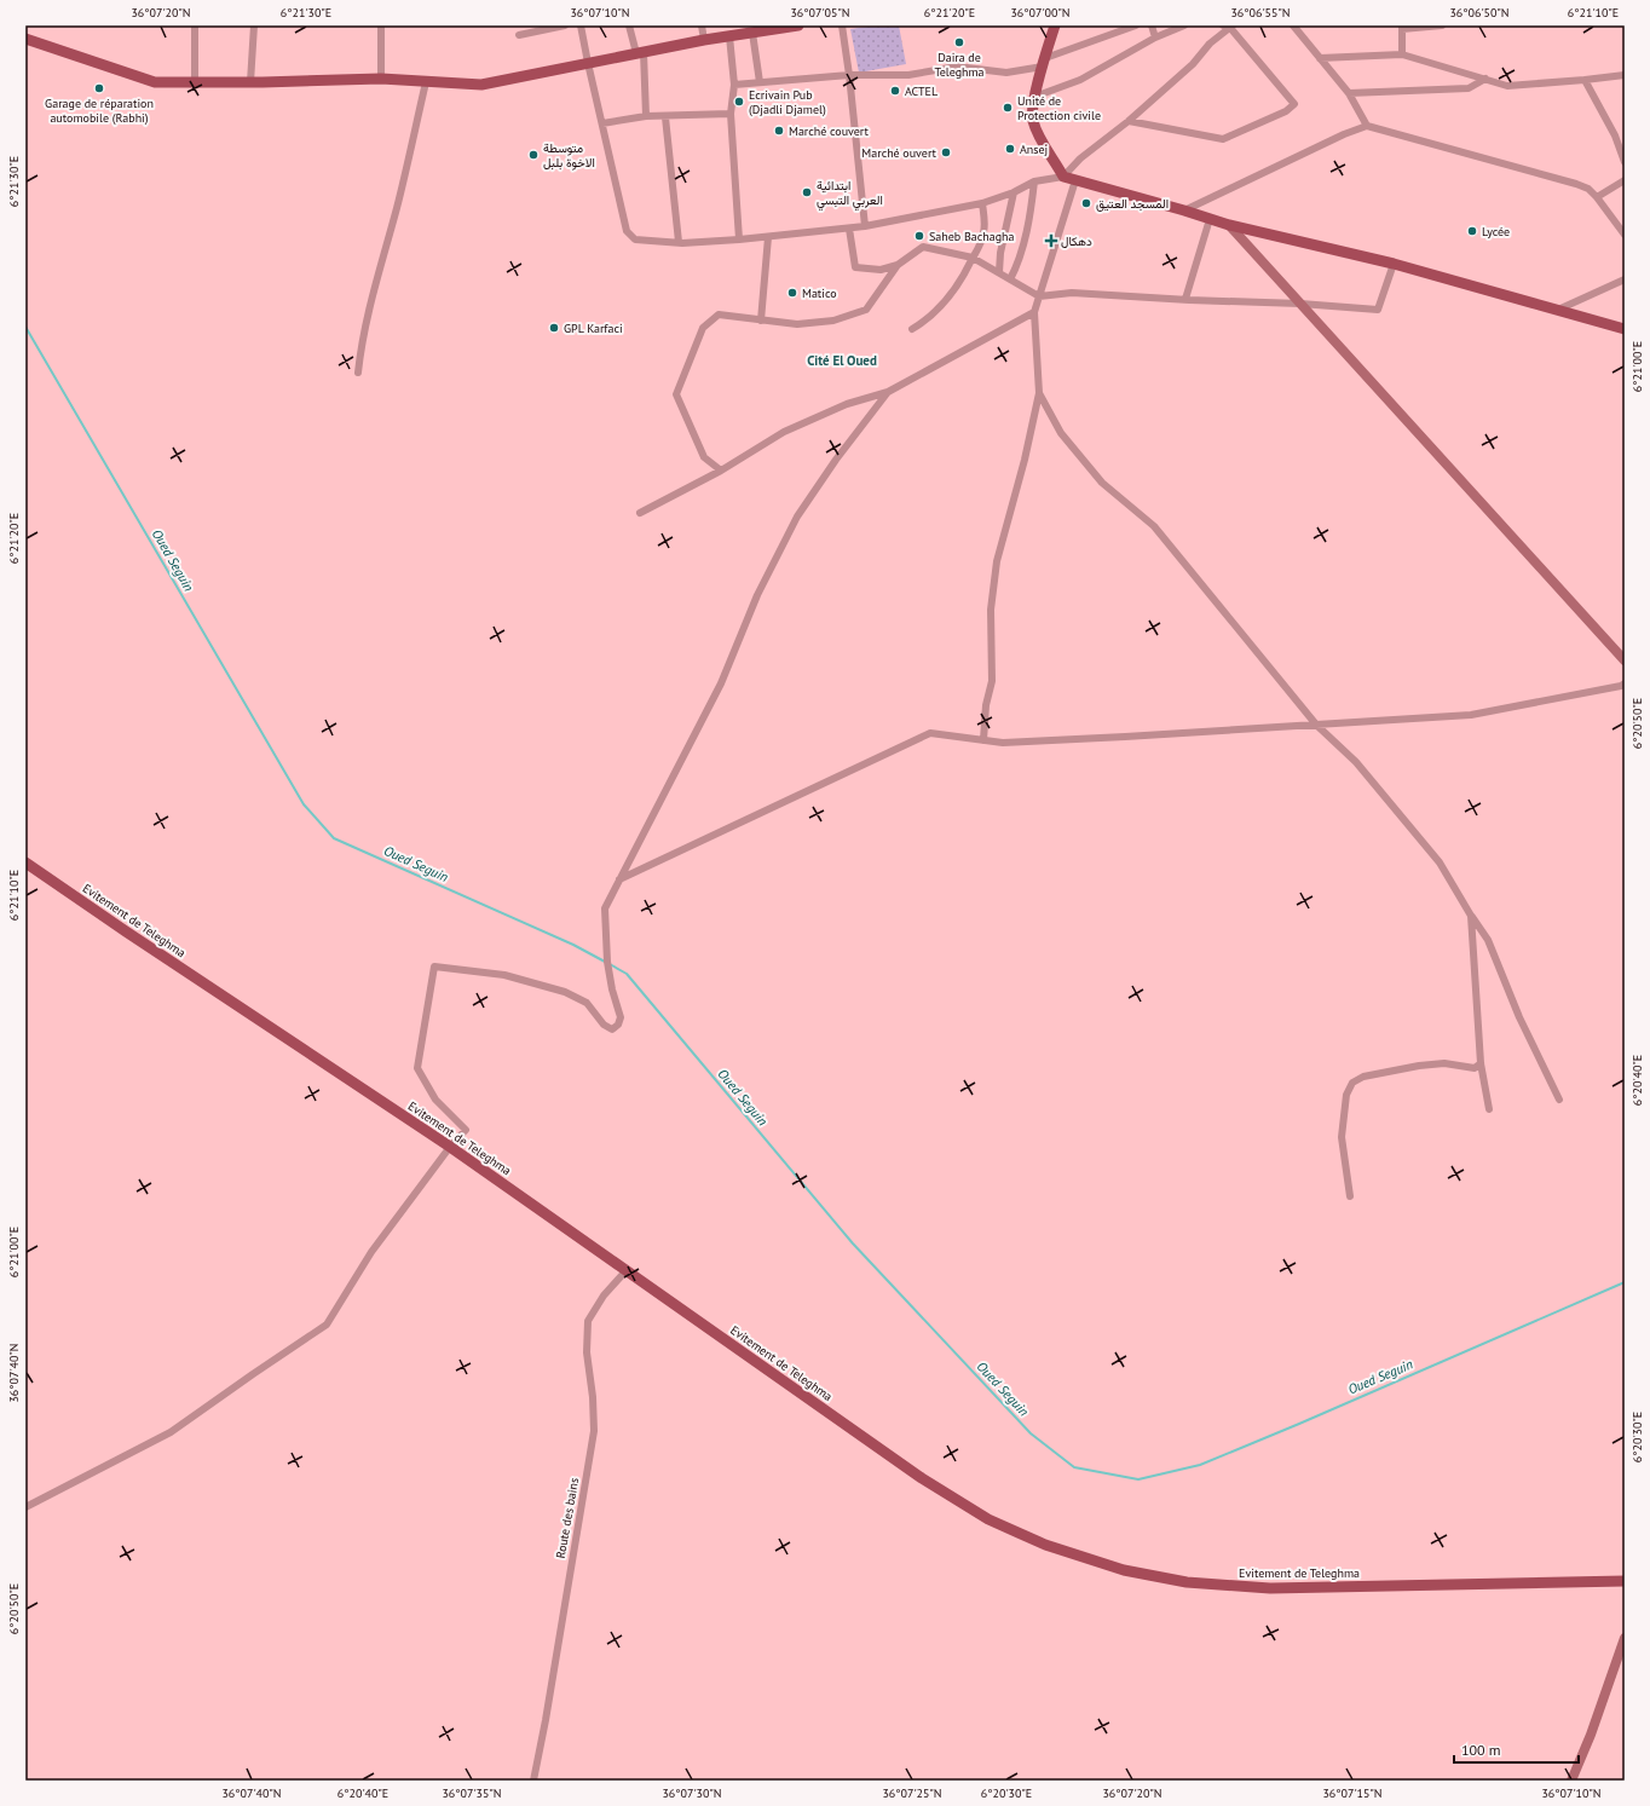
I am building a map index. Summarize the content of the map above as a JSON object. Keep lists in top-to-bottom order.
{
  "streets": {
    "main road": ["Evitement de Teleghma"],
    "street": ["Route des bains"]
  },
  "crossings": [
    ["Evitement de Teleghma", "Route des bains"]
  ],
  "districts": ["Cité El Oued"],
  "water": ["Oued Seguin"],
  "places": {
    "other": [
      "Daira de Teleghma",
      "Garage de réparation automobile (Rabhi)",
      "ACTEL",
      "Ecrivain Pub (Djadli Djamel)",
      "Unité de Protection civile",
      "Marché couvert",
      "Ansej",
      "Marché ouvert",
      "متوسطة الاخوة بلبل",
      "ابتدائية العربي التبسي",
      "المسجد العتيق",
      "Lycée",
      "Saheb Bachagha",
      "Matico",
      "GPL Karfaci"
    ],
    "health": ["دهكال"]
  },
  "scale_bar": "100 m",
  "coordinates": [
    "36°07'20\"N",
    "6°21'30\"E",
    "36°07'10\"N",
    "36°07'05\"N",
    "6°21'20\"E",
    "36°07'00\"N",
    "36°06'55\"N",
    "36°06'50\"N",
    "6°21'10\"E",
    "6°21'00\"E",
    "6°20'50\"E",
    "6°20'40\"E",
    "36°07'40\"N",
    "6°20'30\"E",
    "36°07'35\"N",
    "36°07'30\"N",
    "36°07'25\"N",
    "36°07'15\"N"
  ]
}
